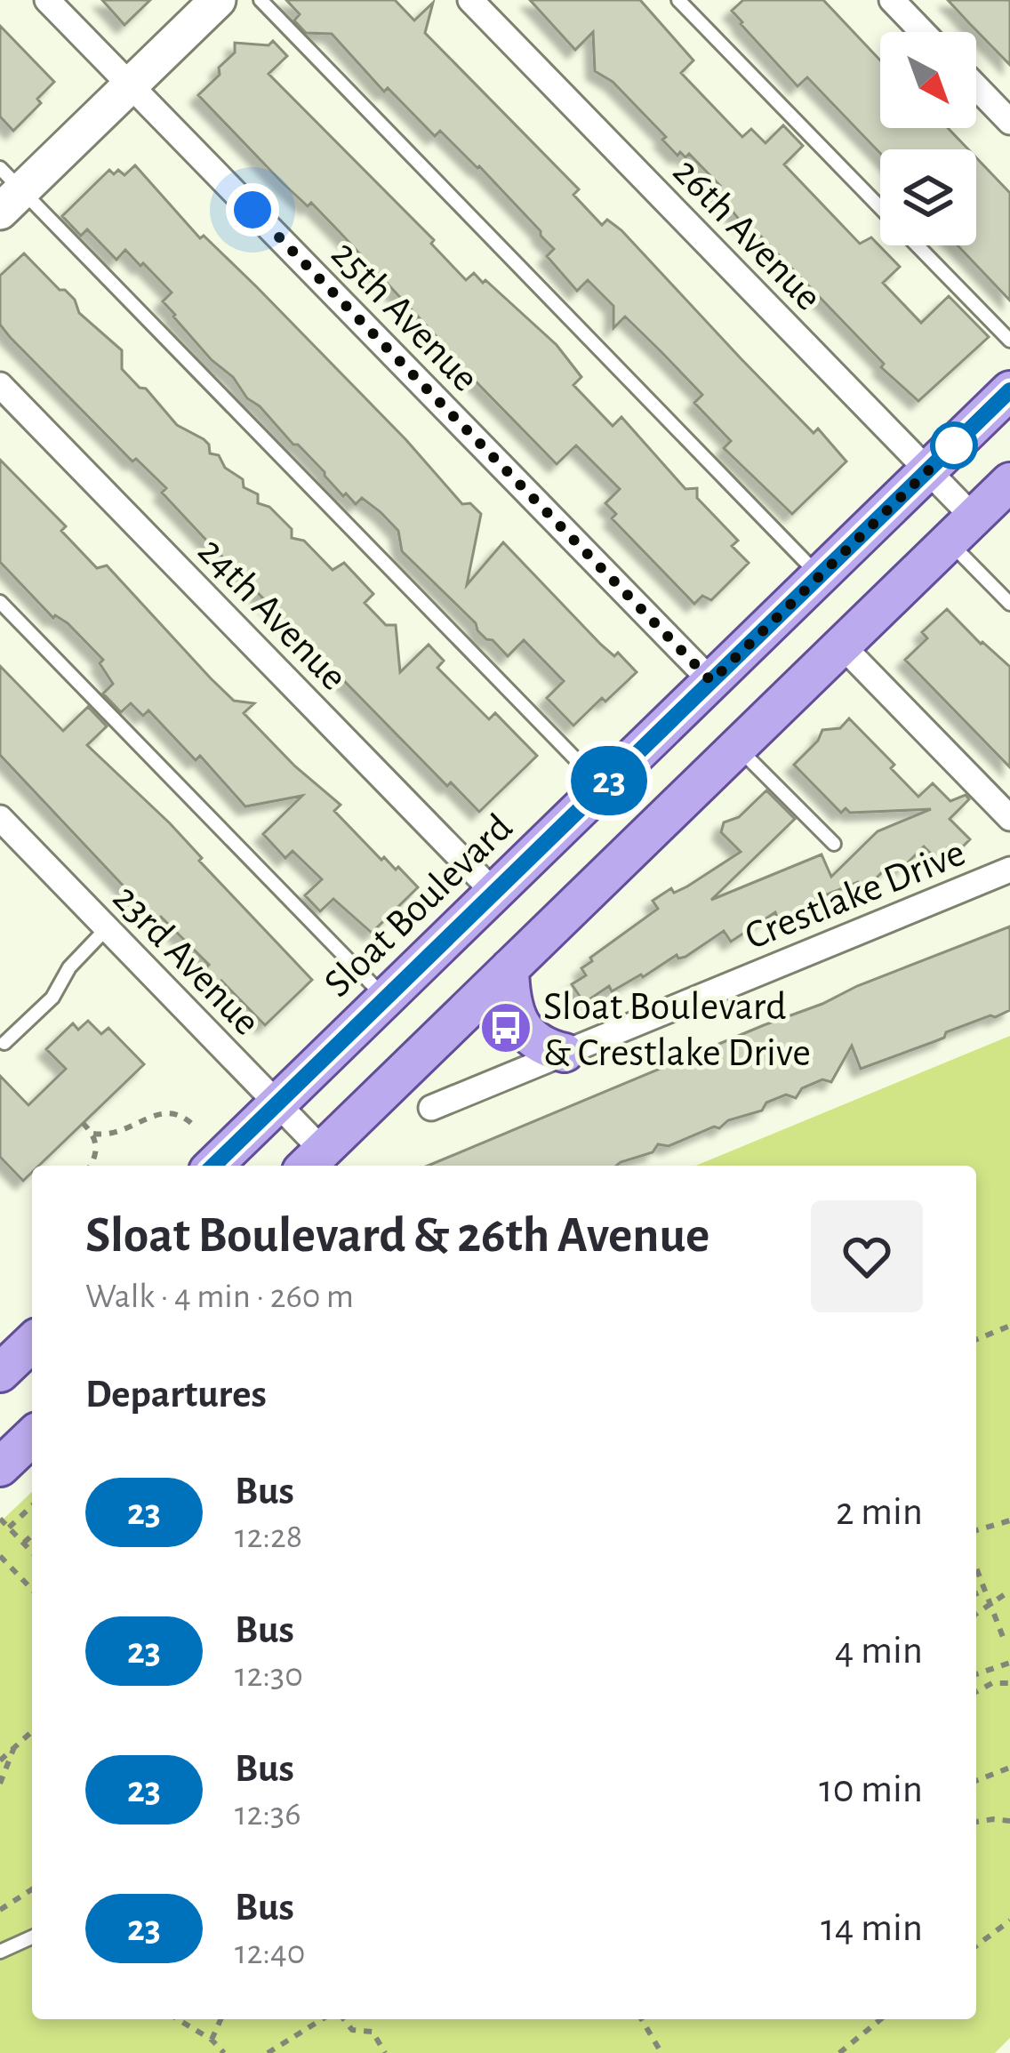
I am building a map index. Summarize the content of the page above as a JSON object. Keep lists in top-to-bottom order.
{
  "streets": {
    "main road": ["Sloat Boulevard"],
    "street": [
      "26th Avenue",
      "25th Avenue",
      "24th Avenue",
      "Crestlake Drive",
      "23rd Avenue"
    ]
  },
  "crossings": [
    ["26th Avenue", "Sloat Boulevard"],
    ["25th Avenue", "Sloat Boulevard"],
    ["24th Avenue", "Sloat Boulevard"],
    ["Sloat Boulevard", "23rd Avenue"]
  ],
  "places": {
    "bus stop": ["Sloat Boulevard & Crestlake Drive"]
  },
  "lines": ["bus line 23"],
  "north": "bottom right",
  "page": {
    "on_map": "23",
    "heading": [
      ["Sloat Boulevard & 26th Avenue", "Walk · 4 min · 260 m"],
      "Departures"
    ],
    "list": [
      {
        "mark": "23",
        "name": "Bus",
        "note": "12:28",
        "value": "2 min"
      },
      {
        "mark": "23",
        "name": "Bus",
        "note": "12:30",
        "value": "4 min"
      },
      {
        "mark": "23",
        "name": "Bus",
        "note": "12:36",
        "value": "10 min"
      },
      {
        "mark": "23",
        "name": "Bus",
        "note": "12:40",
        "value": "14 min"
      }
    ]
  }
}
